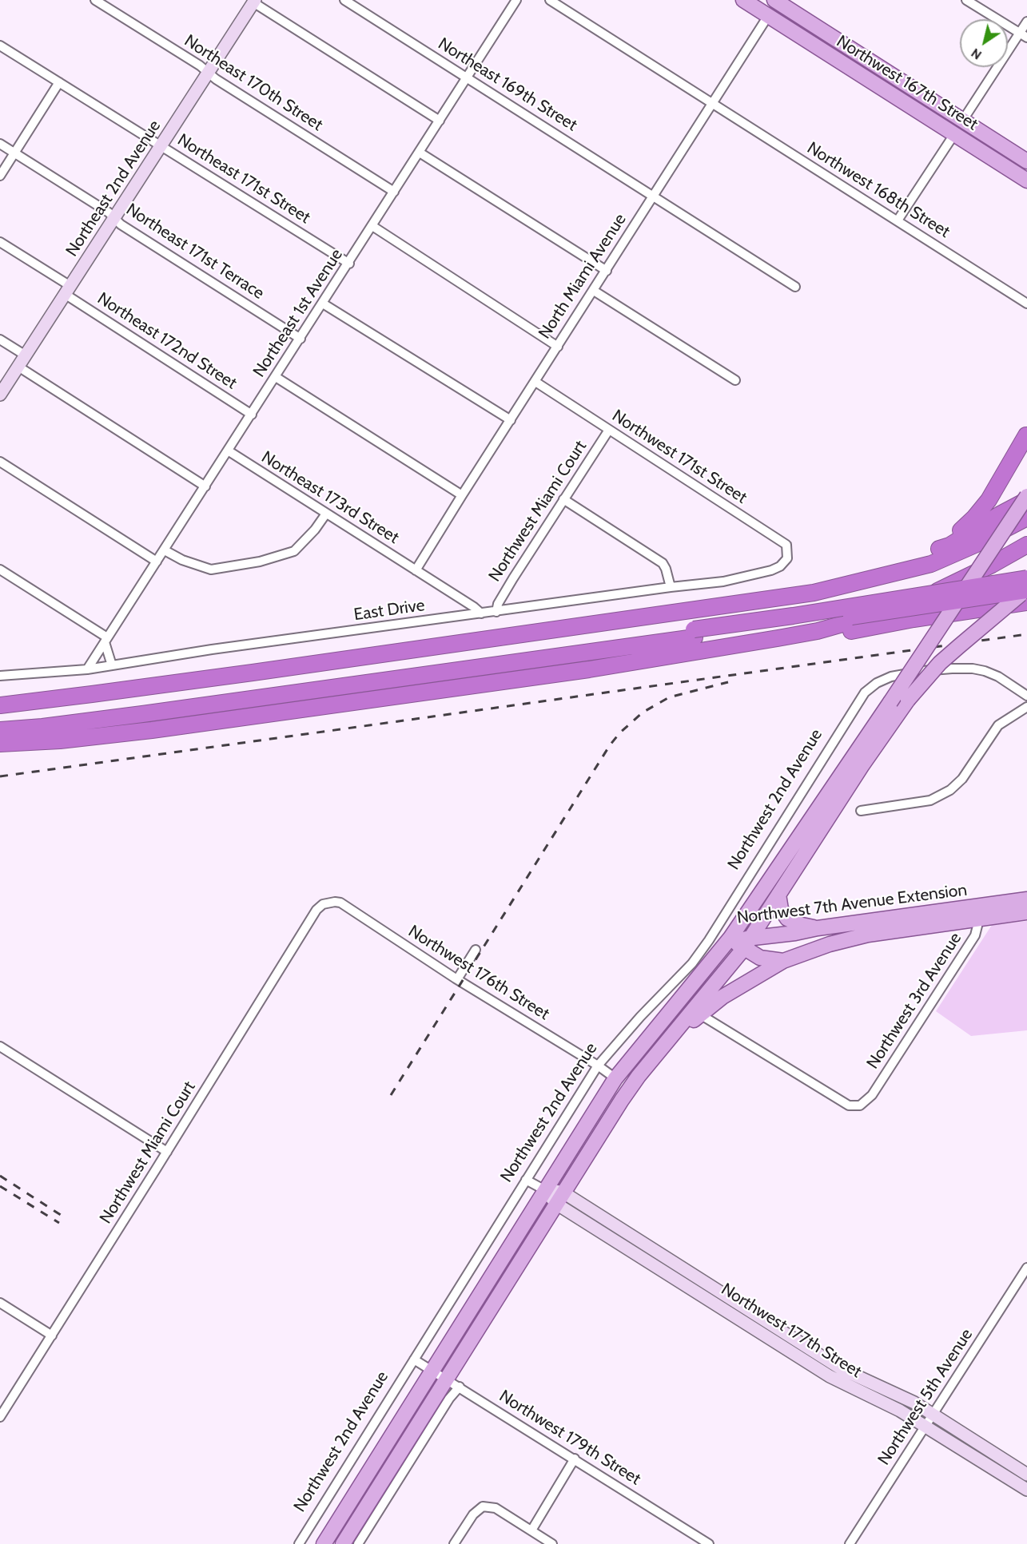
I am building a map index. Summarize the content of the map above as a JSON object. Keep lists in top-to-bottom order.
{
  "streets": {
    "main road": ["Northwest 167th Street", "Northwest 7th Avenue Extension"],
    "street": [
      "Northeast 170th Street",
      "Northeast 169th Street",
      "Northeast 171st Street",
      "Northeast 2nd Avenue",
      "Northwest 168th Street",
      "Northeast 171st Terrace",
      "North Miami Avenue",
      "Northeast 1st Avenue",
      "Northeast 172nd Street",
      "Northwest 171st Street",
      "Northeast 173rd Street",
      "Northwest Miami Court",
      "East Drive",
      "Northwest 2nd Avenue",
      "Northwest 176th Street",
      "Northwest 3rd Avenue",
      "Northwest 177th Street",
      "Northwest 5th Avenue",
      "Northwest 179th Street"
    ]
  },
  "crossings": [
    ["Northeast 170th Street", "Northeast 2nd Avenue"],
    ["Northeast 170th Street", "Northeast 1st Avenue"],
    ["Northwest 167th Street", "North Miami Avenue"],
    ["Northeast 169th Street", "North Miami Avenue"],
    ["Northeast 169th Street", "Northeast 1st Avenue"],
    ["Northeast 171st Street", "Northeast 2nd Avenue"],
    ["Northeast 171st Street", "Northeast 1st Avenue"],
    ["Northeast 2nd Avenue", "Northeast 171st Terrace"],
    ["Northeast 2nd Avenue", "Northeast 172nd Street"],
    ["Northwest 168th Street", "North Miami Avenue"],
    ["Northeast 171st Terrace", "Northeast 1st Avenue"],
    ["North Miami Avenue", "Northwest 171st Street"],
    ["North Miami Avenue", "Northeast 173rd Street"],
    ["Northeast 1st Avenue", "Northeast 172nd Street"],
    ["Northeast 1st Avenue", "Northeast 173rd Street"],
    ["Northeast 1st Avenue", "East Drive"],
    ["Northwest 171st Street", "Northwest Miami Court"],
    ["Northwest 171st Street", "East Drive"],
    ["Northeast 173rd Street", "East Drive"],
    ["Northwest Miami Court", "East Drive"],
    ["Northwest Miami Court", "Northwest 176th Street"],
    ["Northwest 2nd Avenue", "Northwest 176th Street"],
    ["Northwest 2nd Avenue", "Northwest 177th Street"],
    ["Northwest 2nd Avenue", "Northwest 179th Street"],
    ["Northwest 7th Avenue Extension", "Northwest 3rd Avenue"],
    ["Northwest 177th Street", "Northwest 5th Avenue"]
  ],
  "north": "bottom left"
}
